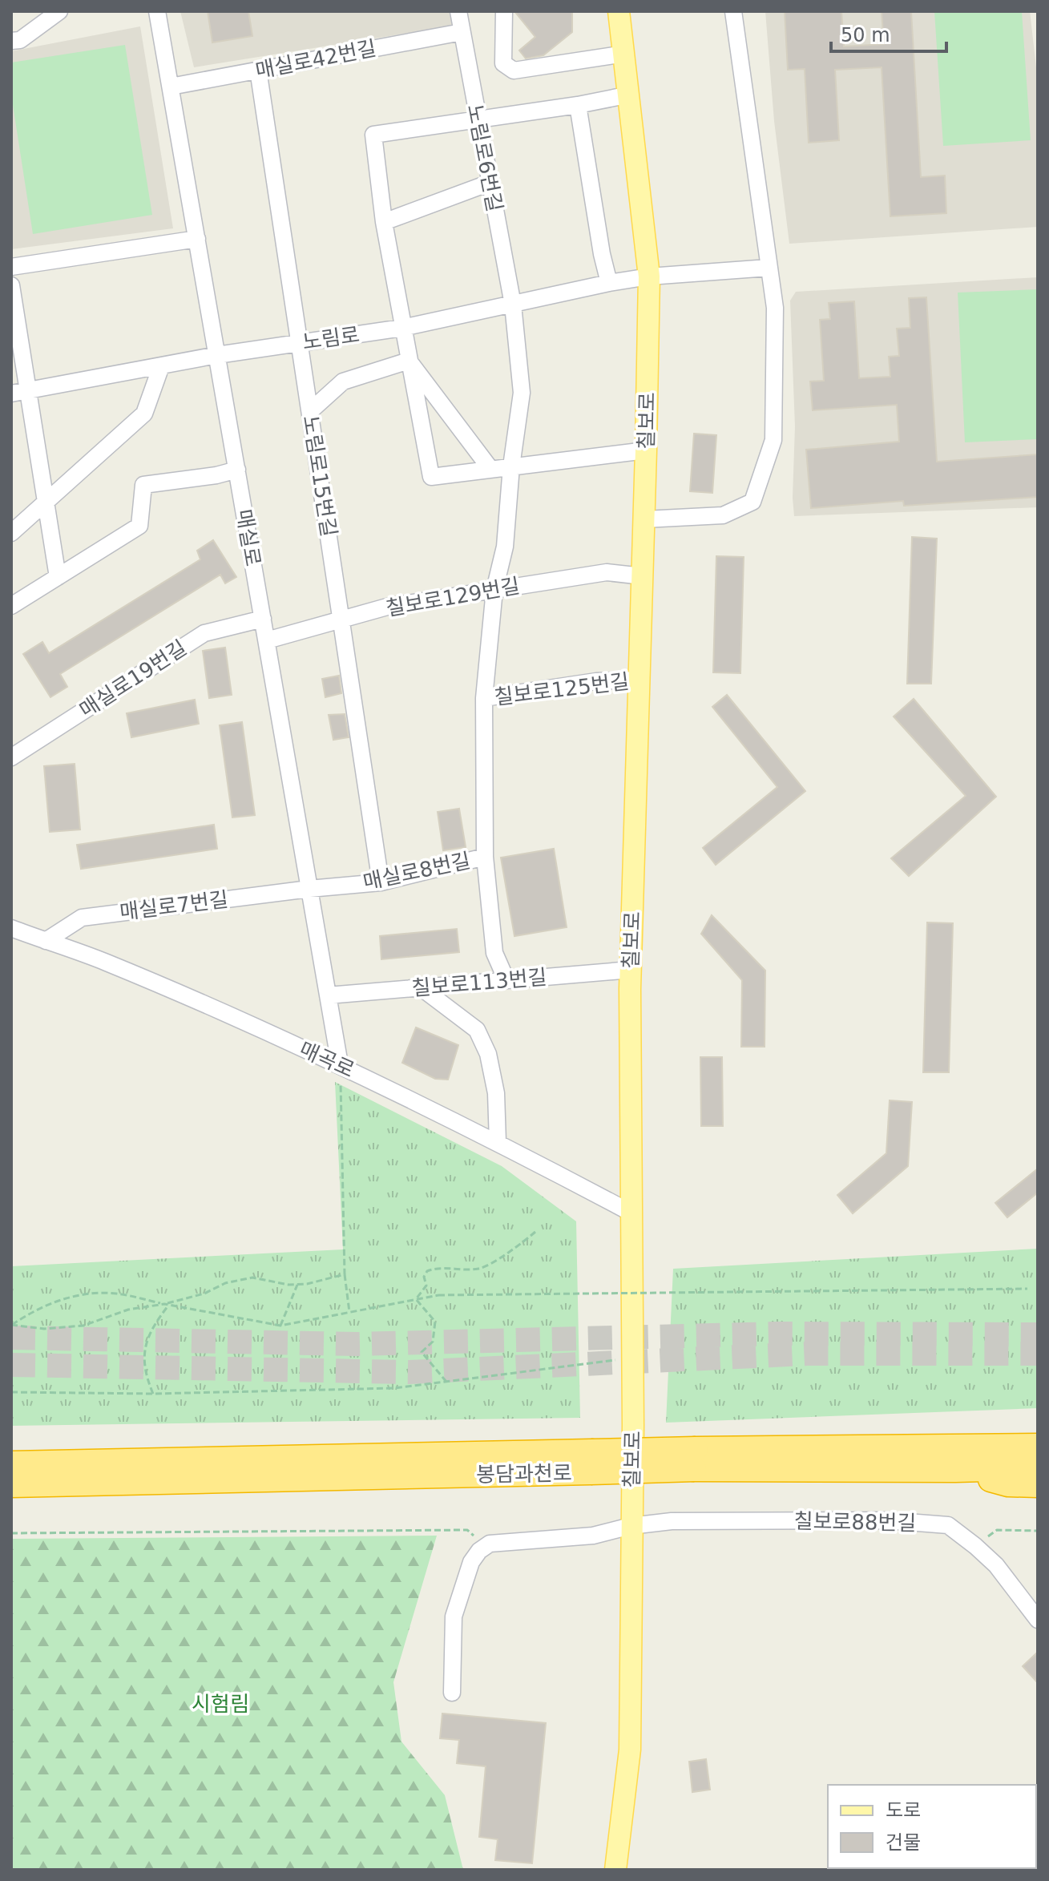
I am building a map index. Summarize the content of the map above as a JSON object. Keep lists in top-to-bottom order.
{
  "streets": {
    "highway": ["봉담과천로"],
    "main road": ["칠보로"],
    "street": [
      "매실로42번길",
      "노림로6번길",
      "노림로",
      "노림로15번길",
      "매실로",
      "칠보로129번길",
      "매실로19번길",
      "칠보로125번길",
      "매실로8번길",
      "매실로7번길",
      "칠보로113번길",
      "매곡로",
      "칠보로88번길"
    ]
  },
  "crossings": [
    ["매실로42번길", "노림로6번길"],
    ["매실로42번길", "노림로15번길"],
    ["매실로42번길", "매실로"],
    ["노림로6번길", "노림로"],
    ["노림로6번길", "칠보로129번길"],
    ["노림로6번길", "칠보로125번길"],
    ["노림로6번길", "매실로8번길"],
    ["노림로6번길", "칠보로113번길"],
    ["노림로", "칠보로"],
    ["노림로", "노림로15번길"],
    ["노림로", "매실로"],
    ["칠보로", "칠보로129번길"],
    ["칠보로", "칠보로125번길"],
    ["칠보로", "칠보로113번길"],
    ["칠보로", "매곡로"],
    ["칠보로", "칠보로88번길"],
    ["노림로15번길", "칠보로129번길"],
    ["노림로15번길", "매실로8번길"],
    ["매실로", "칠보로129번길"],
    ["매실로", "매실로19번길"],
    ["매실로", "매실로8번길"],
    ["매실로", "매실로7번길"],
    ["매실로", "칠보로113번길"],
    ["매실로", "매곡로"],
    ["매실로8번길", "매실로7번길"],
    ["매실로7번길", "매곡로"]
  ],
  "parks": ["시험림"],
  "legend": ["도로", "건물"],
  "scale_bar": "50 m"
}
